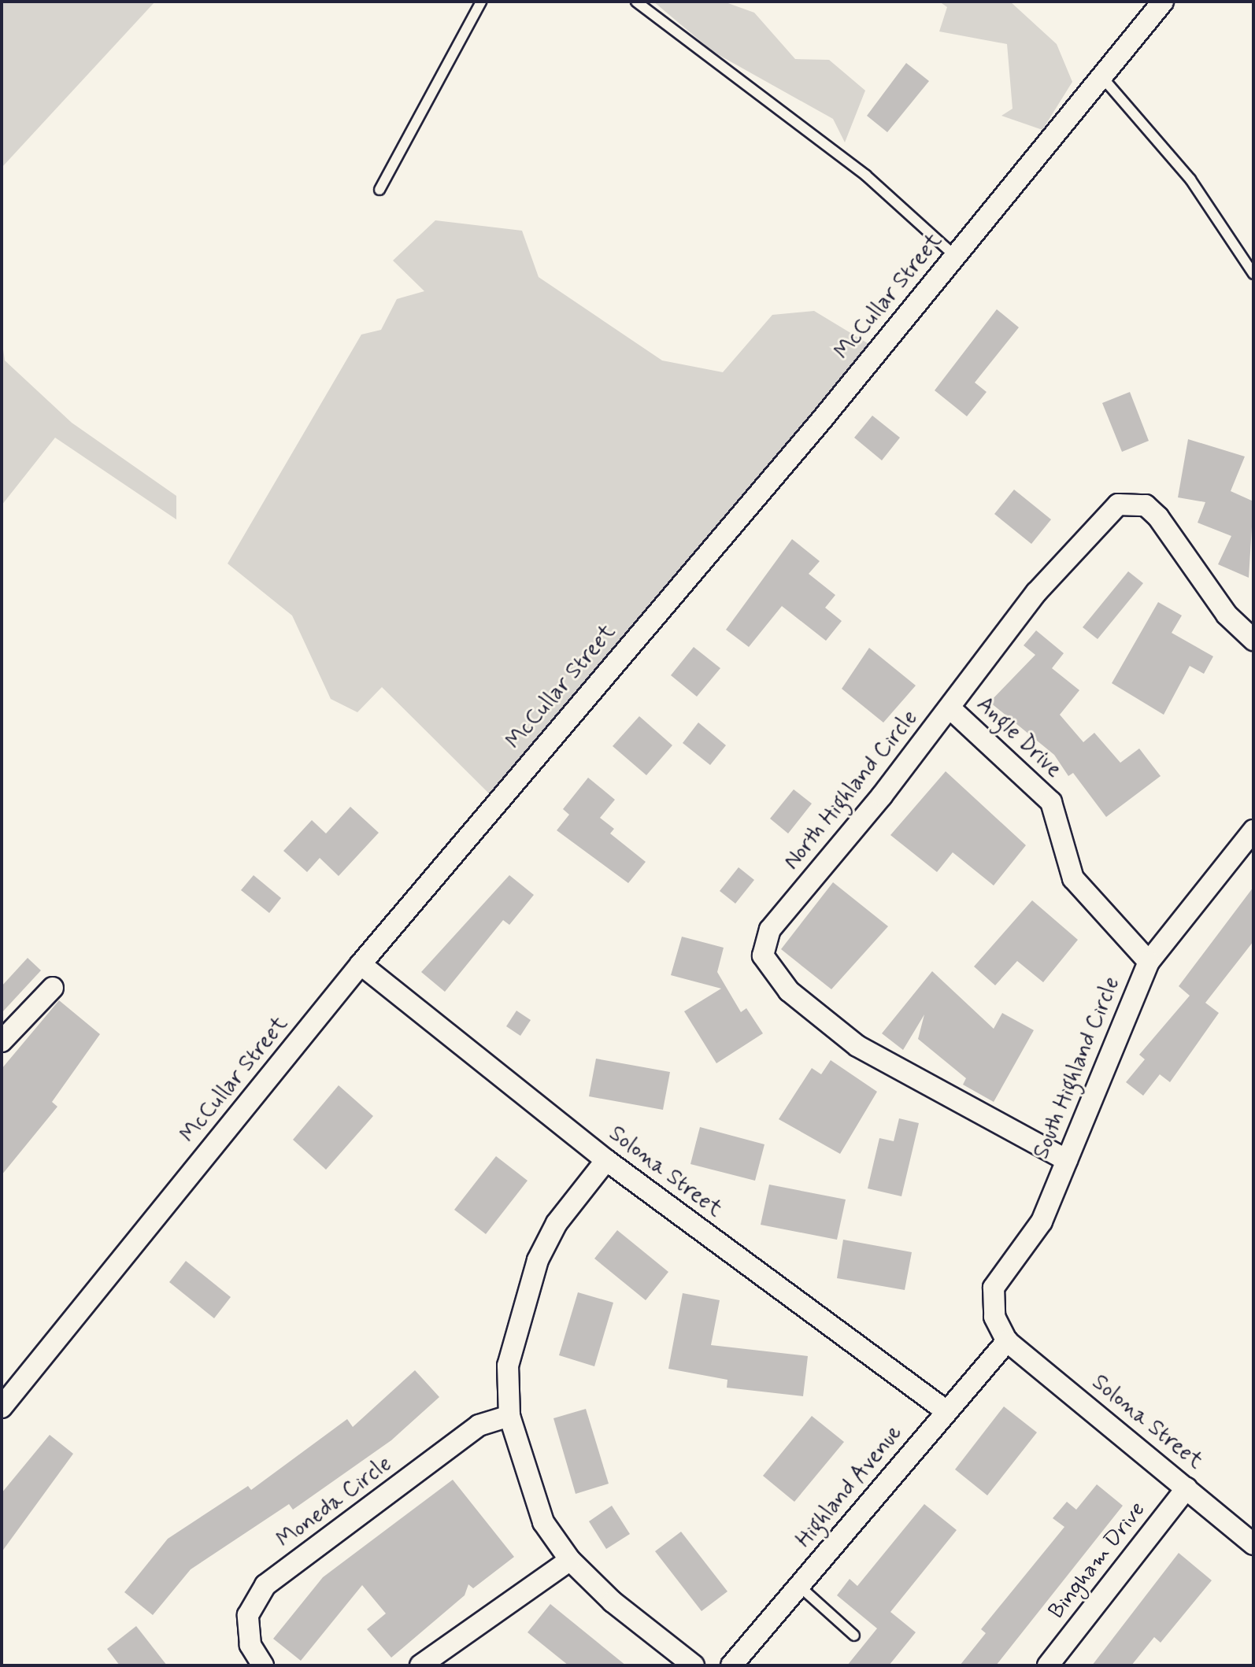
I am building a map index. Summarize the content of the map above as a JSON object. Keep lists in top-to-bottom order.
{
  "streets": {
    "street": [
      "McCullar Street",
      "Angle Drive",
      "North Highland Circle",
      "South Highland Circle",
      "Solona Street",
      "Highland Avenue",
      "Moneda Circle",
      "Bingham Drive"
    ]
  },
  "crossings": [
    ["McCullar Street", "Solona Street"],
    ["Angle Drive", "North Highland Circle"],
    ["Angle Drive", "South Highland Circle"],
    ["North Highland Circle", "South Highland Circle"],
    ["South Highland Circle", "Solona Street"],
    ["South Highland Circle", "Highland Avenue"],
    ["Solona Street", "Highland Avenue"],
    ["Solona Street", "Bingham Drive"]
  ]
}
